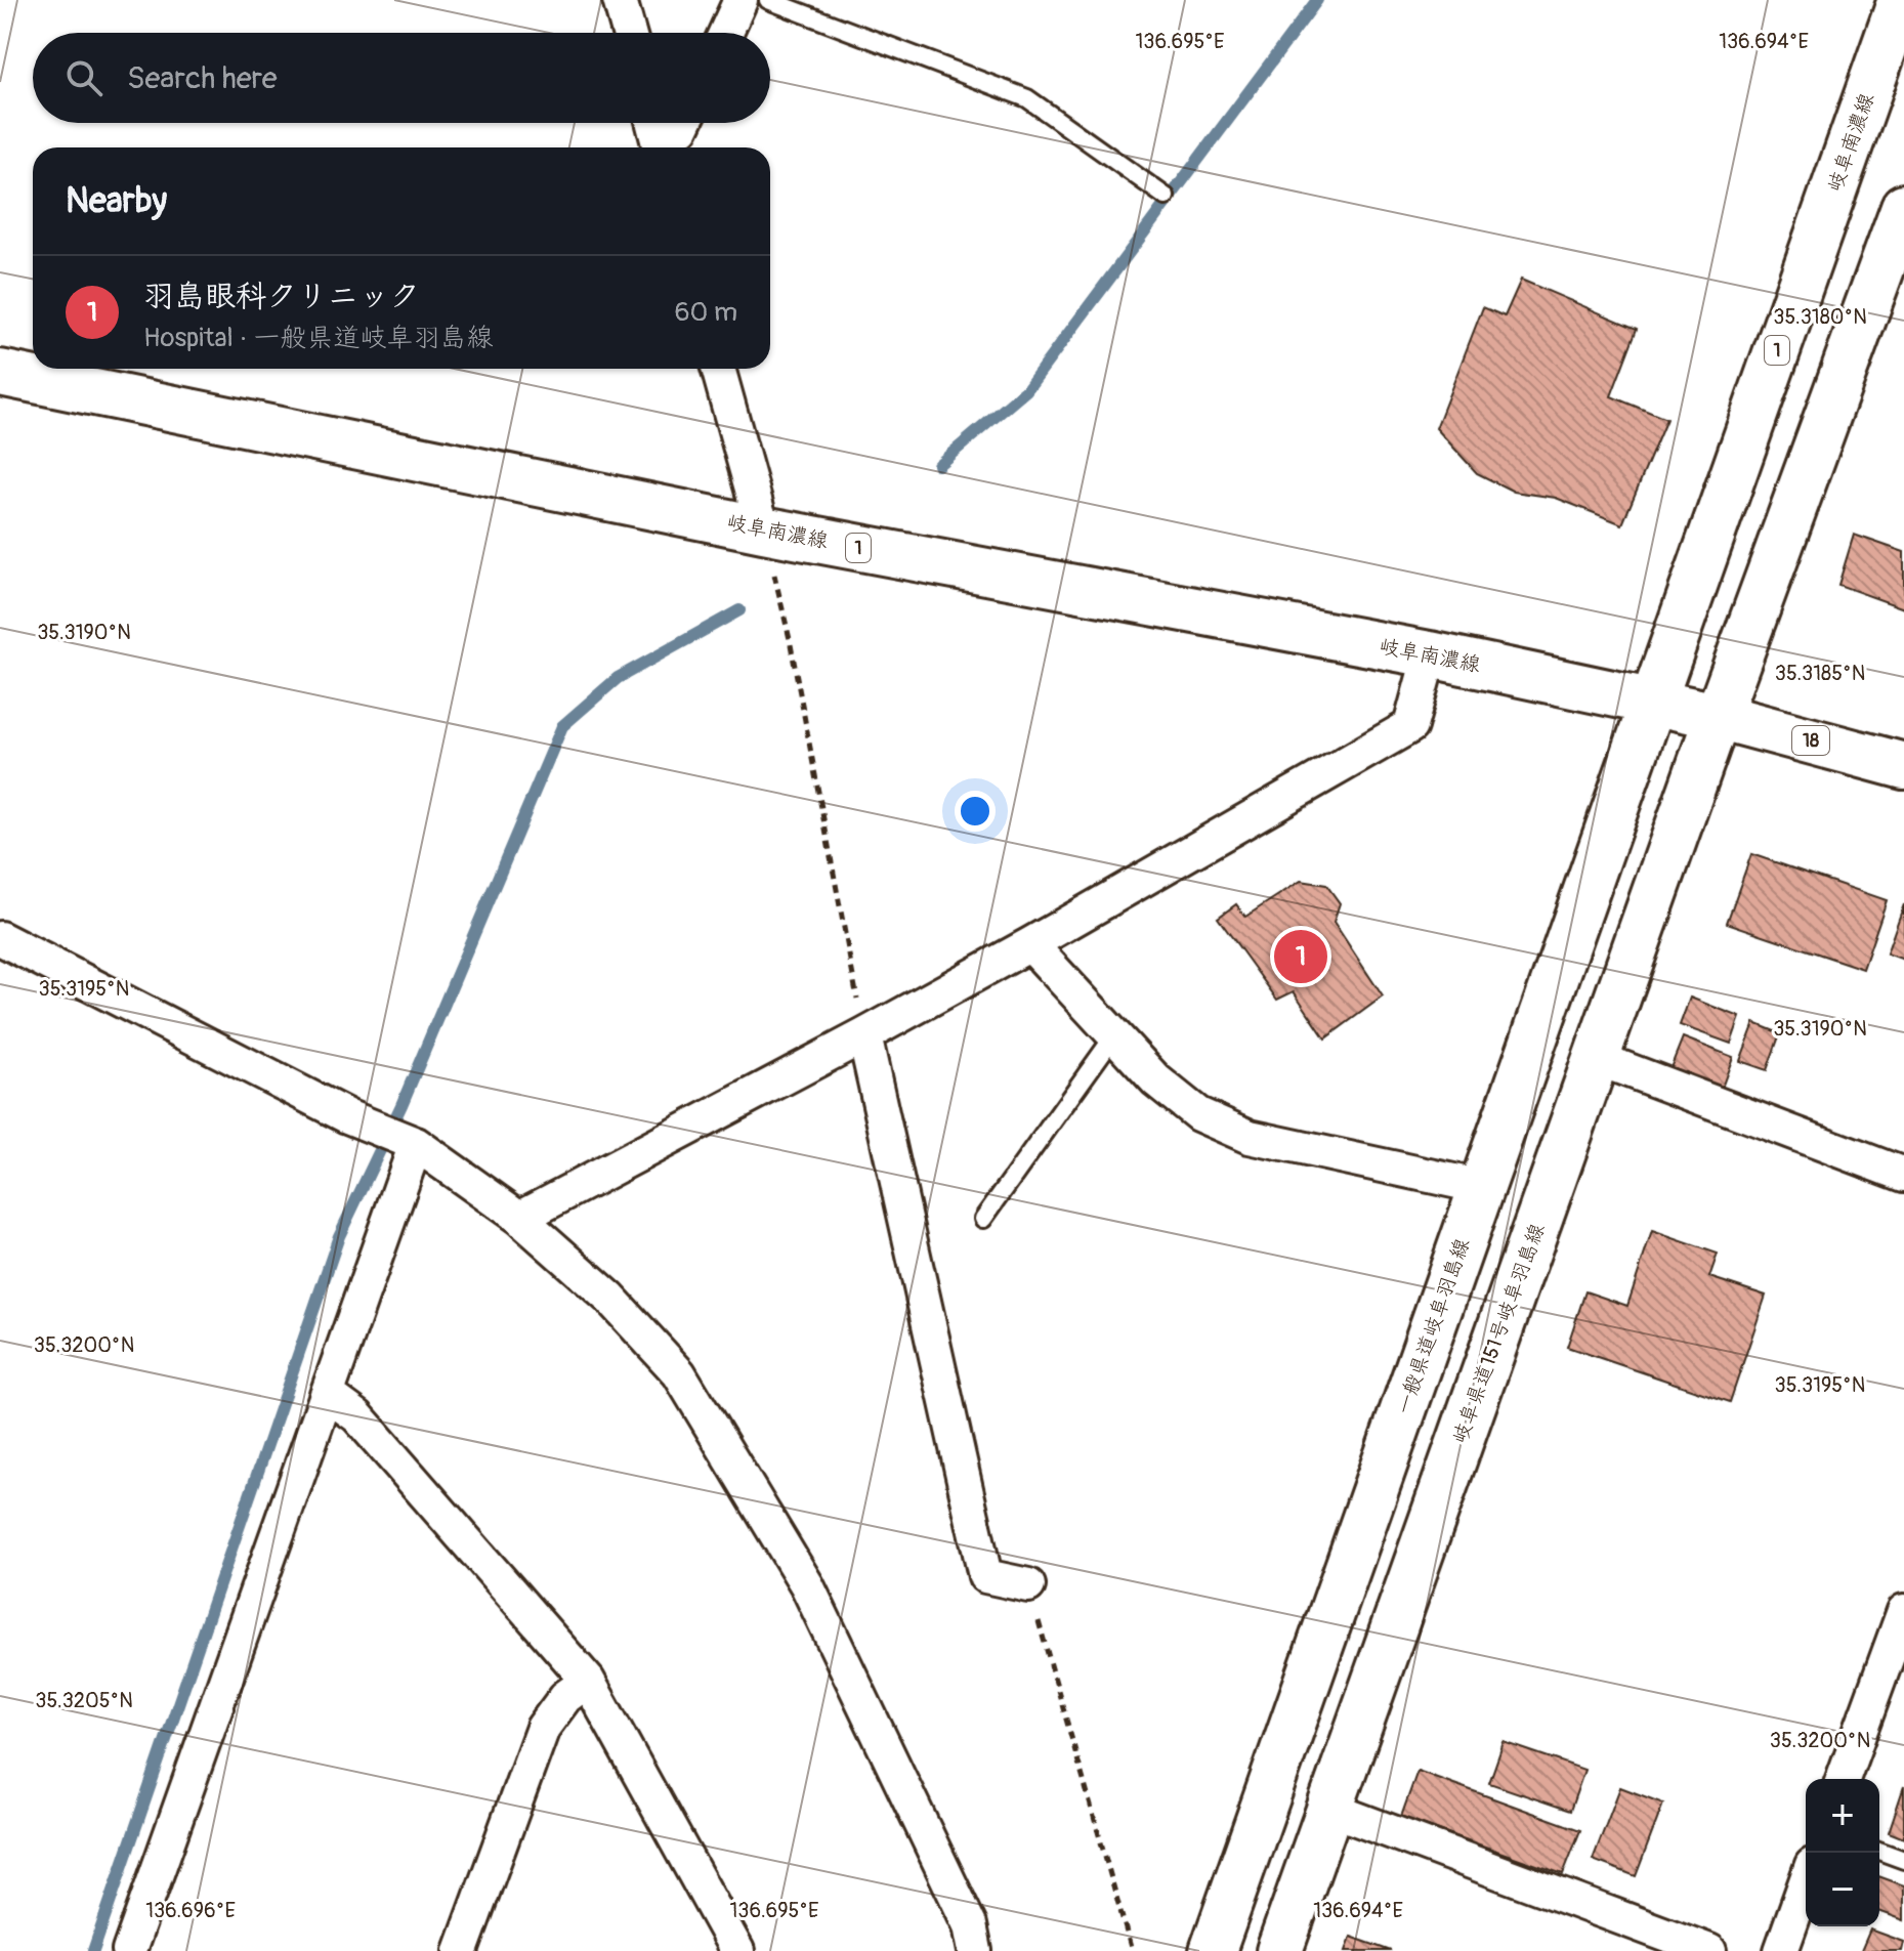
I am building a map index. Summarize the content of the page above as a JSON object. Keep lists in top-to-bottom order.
{
  "streets": {
    "main road": [
      "岐阜南濃線",
      "1",
      "18",
      "一般県道岐阜羽島線",
      "岐阜県道151号岐阜羽島線"
    ]
  },
  "crossings": [
    ["岐阜南濃線", "18"],
    ["岐阜南濃線", "一般県道岐阜羽島線"],
    ["岐阜南濃線", "岐阜県道151号岐阜羽島線"],
    ["18", "岐阜県道151号岐阜羽島線"]
  ],
  "page": {
    "search": "Search here",
    "heading": "Nearby",
    "list": [
      {
        "mark": "1",
        "name": "羽島眼科クリニック",
        "note": "Hospital · 一般県道岐阜羽島線",
        "value": "60 m"
      }
    ],
    "pins": "1",
    "map_buttons": ["+", "−"]
  },
  "coordinates": [
    "136.695°E",
    "136.694°E",
    "35.3180°N",
    "35.3190°N",
    "35.3185°N",
    "35.3195°N",
    "35.3200°N",
    "35.3205°N",
    "136.696°E"
  ]
}
